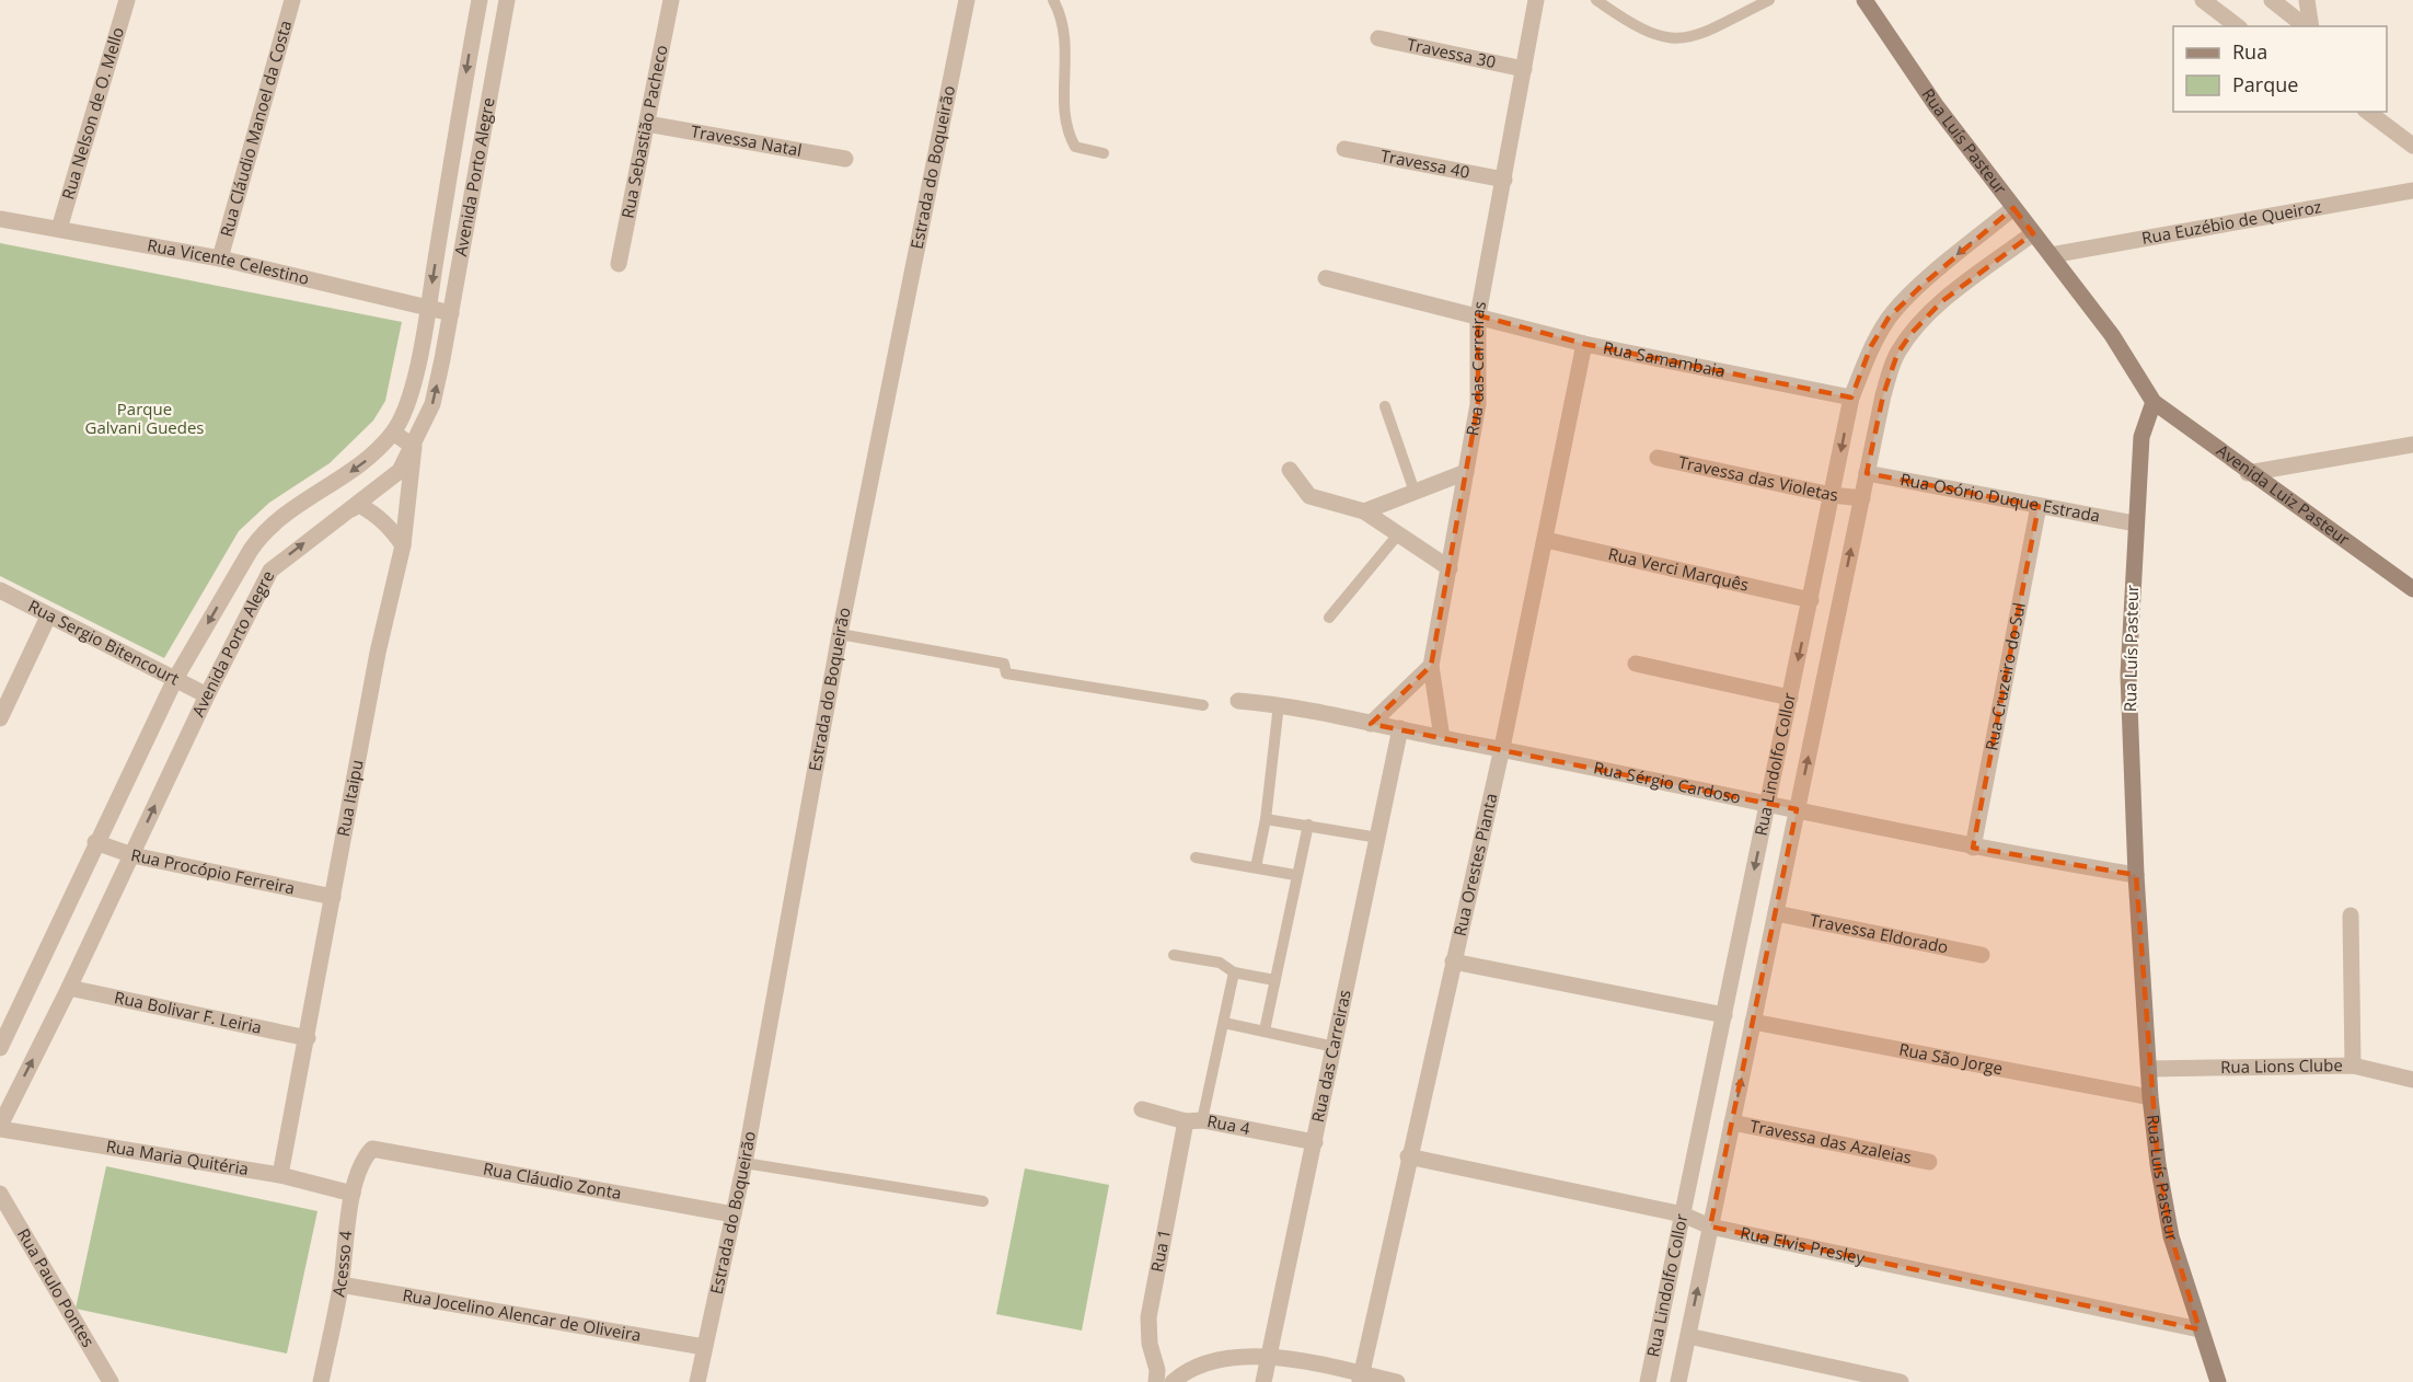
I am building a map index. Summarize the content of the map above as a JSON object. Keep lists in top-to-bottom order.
{
  "streets": {
    "main road": ["Rua Luís Pasteur", "Avenida Luiz Pasteur"],
    "street": [
      "Travessa 30",
      "Rua Nelson de O. Mello",
      "Rua Cláudio Manoel da Costa",
      "Rua Sebastião Pacheco",
      "Travessa Natal",
      "Travessa 40",
      "Estrada do Boqueirão",
      "Avenida Porto Alegre",
      "Rua Euzébio de Queiroz",
      "Rua Vicente Celestino",
      "Rua Samambaia",
      "Rua das Carreiras",
      "Travessa das Violetas",
      "Rua Osório Duque Estrada",
      "Rua Verci Marquês",
      "Rua Sergio Bitencourt",
      "Rua Cruzeiro do Sul",
      "Rua Lindolfo Collor",
      "Rua Sérgio Cardoso",
      "Rua Itaipu",
      "Rua Orestes Pianta",
      "Rua Procópio Ferreira",
      "Travessa Eldorado",
      "Rua Bolivar F. Leiria",
      "Rua São Jorge",
      "Rua Lions Clube",
      "Rua 4",
      "Travessa das Azaleias",
      "Rua Maria Quitéria",
      "Rua Cláudio Zonta",
      "Rua Elvis Presley",
      "Rua 1",
      "Acesso 4",
      "Rua Paulo Pontes",
      "Rua Jocelino Alencar de Oliveira"
    ]
  },
  "crossings": [
    ["Travessa 30", "Rua das Carreiras"],
    ["Rua Nelson de O. Mello", "Rua Vicente Celestino"],
    ["Rua Cláudio Manoel da Costa", "Rua Vicente Celestino"],
    ["Rua Sebastião Pacheco", "Travessa Natal"],
    ["Rua Luís Pasteur", "Rua Euzébio de Queiroz"],
    ["Rua Luís Pasteur", "Avenida Luiz Pasteur"],
    ["Rua Luís Pasteur", "Rua Osório Duque Estrada"],
    ["Rua Luís Pasteur", "Rua Lindolfo Collor"],
    ["Rua Luís Pasteur", "Rua Sérgio Cardoso"],
    ["Rua Luís Pasteur", "Rua São Jorge"],
    ["Rua Luís Pasteur", "Rua Lions Clube"],
    ["Rua Luís Pasteur", "Rua Elvis Presley"],
    ["Travessa 40", "Rua das Carreiras"],
    ["Estrada do Boqueirão", "Rua Cláudio Zonta"],
    ["Estrada do Boqueirão", "Rua Jocelino Alencar de Oliveira"],
    ["Avenida Porto Alegre", "Rua Vicente Celestino"],
    ["Avenida Porto Alegre", "Rua Sergio Bitencourt"],
    ["Avenida Porto Alegre", "Rua Itaipu"],
    ["Avenida Porto Alegre", "Rua Procópio Ferreira"],
    ["Avenida Porto Alegre", "Rua Bolivar F. Leiria"],
    ["Avenida Porto Alegre", "Rua Maria Quitéria"],
    ["Rua Samambaia", "Rua das Carreiras"],
    ["Rua Samambaia", "Rua Lindolfo Collor"],
    ["Rua Samambaia", "Rua Orestes Pianta"],
    ["Rua das Carreiras", "Rua Sérgio Cardoso"],
    ["Rua das Carreiras", "Rua 4"],
    ["Travessa das Violetas", "Rua Lindolfo Collor"],
    ["Rua Osório Duque Estrada", "Rua Cruzeiro do Sul"],
    ["Rua Osório Duque Estrada", "Rua Lindolfo Collor"],
    ["Rua Verci Marquês", "Rua Lindolfo Collor"],
    ["Rua Verci Marquês", "Rua Orestes Pianta"],
    ["Rua Cruzeiro do Sul", "Rua Sérgio Cardoso"],
    ["Rua Lindolfo Collor", "Rua Sérgio Cardoso"],
    ["Rua Lindolfo Collor", "Travessa Eldorado"],
    ["Rua Lindolfo Collor", "Rua São Jorge"],
    ["Rua Lindolfo Collor", "Travessa das Azaleias"],
    ["Rua Lindolfo Collor", "Rua Elvis Presley"],
    ["Rua Sérgio Cardoso", "Rua Orestes Pianta"],
    ["Rua Itaipu", "Rua Procópio Ferreira"],
    ["Rua Itaipu", "Rua Bolivar F. Leiria"],
    ["Rua Itaipu", "Rua Maria Quitéria"],
    ["Rua Orestes Pianta", "Rua Elvis Presley"],
    ["Rua 4", "Rua 1"],
    ["Rua Maria Quitéria", "Acesso 4"],
    ["Rua Cláudio Zonta", "Acesso 4"],
    ["Acesso 4", "Rua Jocelino Alencar de Oliveira"]
  ],
  "parks": ["Parque Galvani Guedes"],
  "legend": ["Rua", "Parque"]
}
